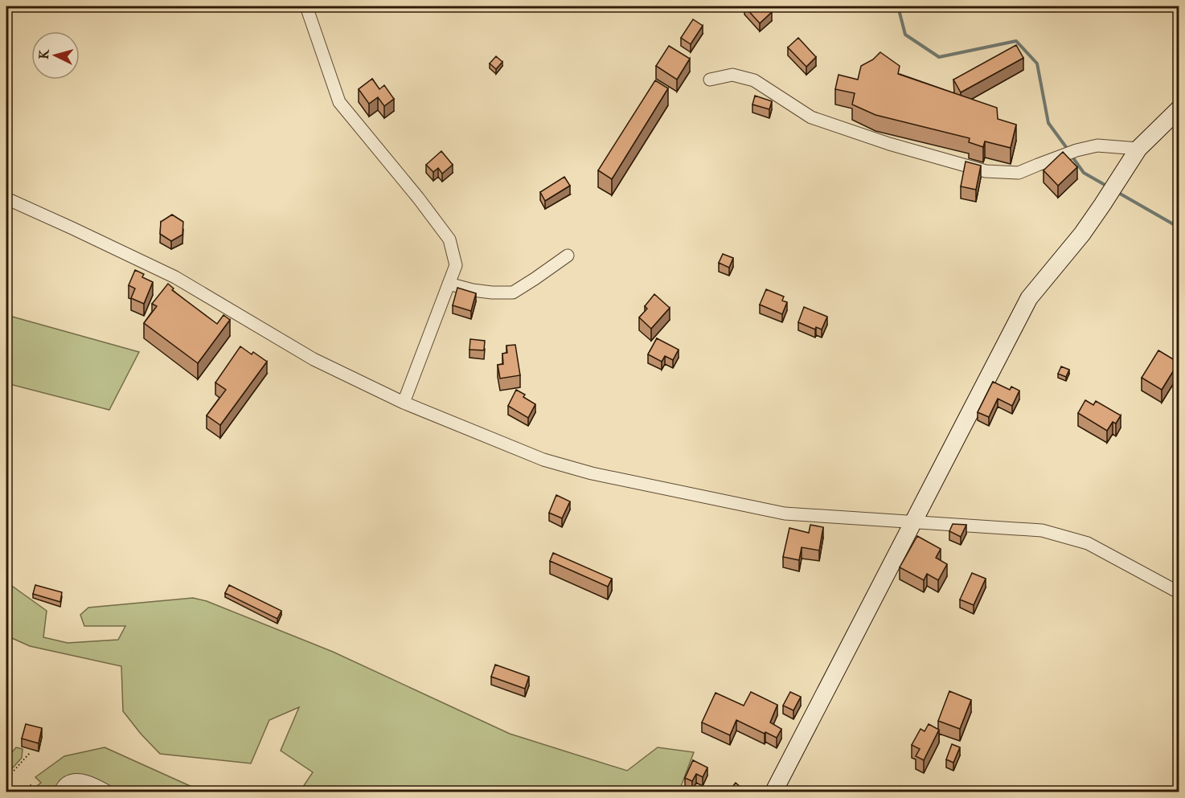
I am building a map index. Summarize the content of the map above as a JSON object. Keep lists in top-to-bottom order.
{
  "north": "left"
}
